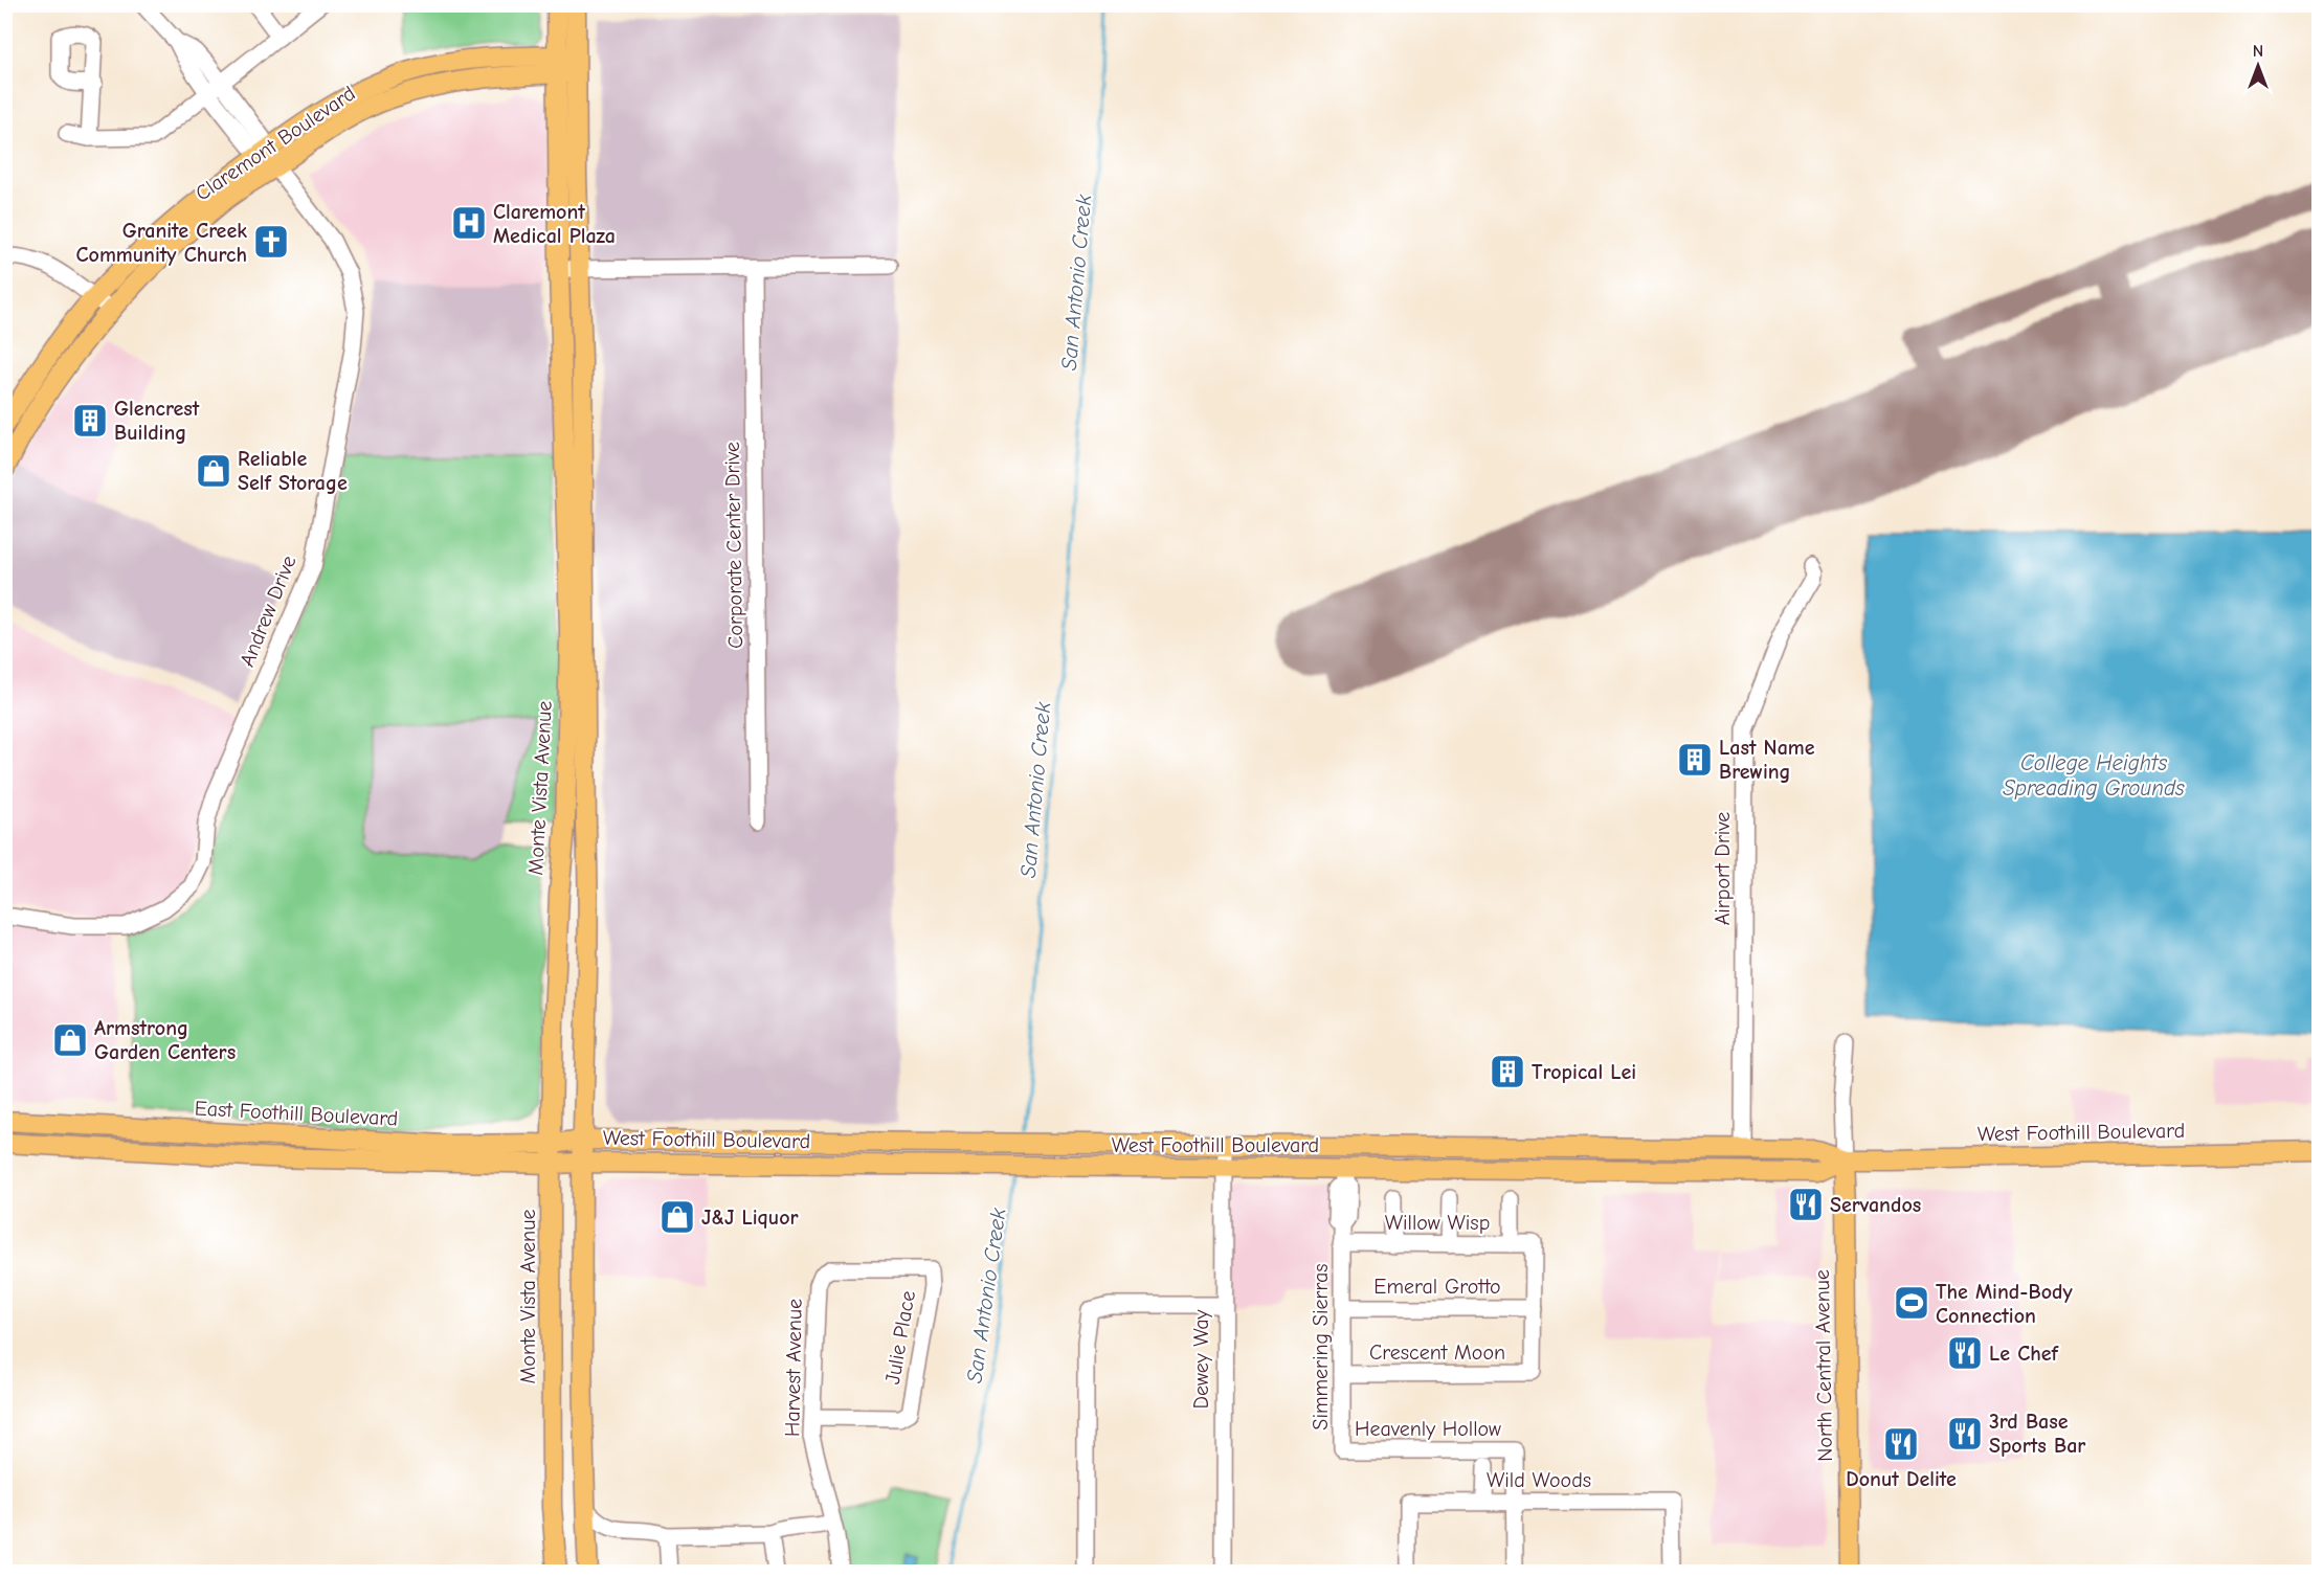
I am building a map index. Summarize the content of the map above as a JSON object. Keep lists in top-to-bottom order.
{
  "streets": {
    "main road": [
      "Claremont Boulevard",
      "Monte Vista Avenue",
      "East Foothill Boulevard",
      "West Foothill Boulevard",
      "North Central Avenue"
    ],
    "street": [
      "Corporate Center Drive",
      "Andrew Drive",
      "Airport Drive",
      "Willow Wisp",
      "Emeral Grotto",
      "Julie Place",
      "Simmering Sierras",
      "Crescent Moon",
      "Dewey Way",
      "Harvest Avenue",
      "Heavenly Hollow",
      "Wild Woods"
    ]
  },
  "crossings": [
    ["Claremont Boulevard", "Andrew Drive"],
    ["Claremont Boulevard", "Monte Vista Avenue"],
    ["Monte Vista Avenue", "East Foothill Boulevard"],
    ["Monte Vista Avenue", "West Foothill Boulevard"],
    ["Airport Drive", "West Foothill Boulevard"],
    ["East Foothill Boulevard", "West Foothill Boulevard"],
    ["West Foothill Boulevard", "Simmering Sierras"],
    ["West Foothill Boulevard", "Dewey Way"],
    ["West Foothill Boulevard", "North Central Avenue"],
    ["Willow Wisp", "Emeral Grotto"],
    ["Willow Wisp", "Simmering Sierras"],
    ["Willow Wisp", "Crescent Moon"],
    ["Emeral Grotto", "Simmering Sierras"],
    ["Emeral Grotto", "Crescent Moon"],
    ["Julie Place", "Harvest Avenue"],
    ["Simmering Sierras", "Crescent Moon"],
    ["Simmering Sierras", "Heavenly Hollow"],
    ["Heavenly Hollow", "Wild Woods"]
  ],
  "water": ["San Antonio Creek", "College Heights Spreading Grounds"],
  "places": {
    "hospital": ["Claremont Medical Plaza"],
    "church": ["Granite Creek Community Church"],
    "building": ["Glencrest Building", "Last Name Brewing", "Tropical Lei"],
    "shop": ["Reliable Self Storage", "Armstrong Garden Centers", "J&J Liquor"],
    "restaurant": [
      "Servandos",
      "Le Chef",
      "3rd Base Sports Bar",
      "Donut Delite"
    ],
    "sports": ["The Mind-Body Connection"]
  },
  "north": "top"
}
